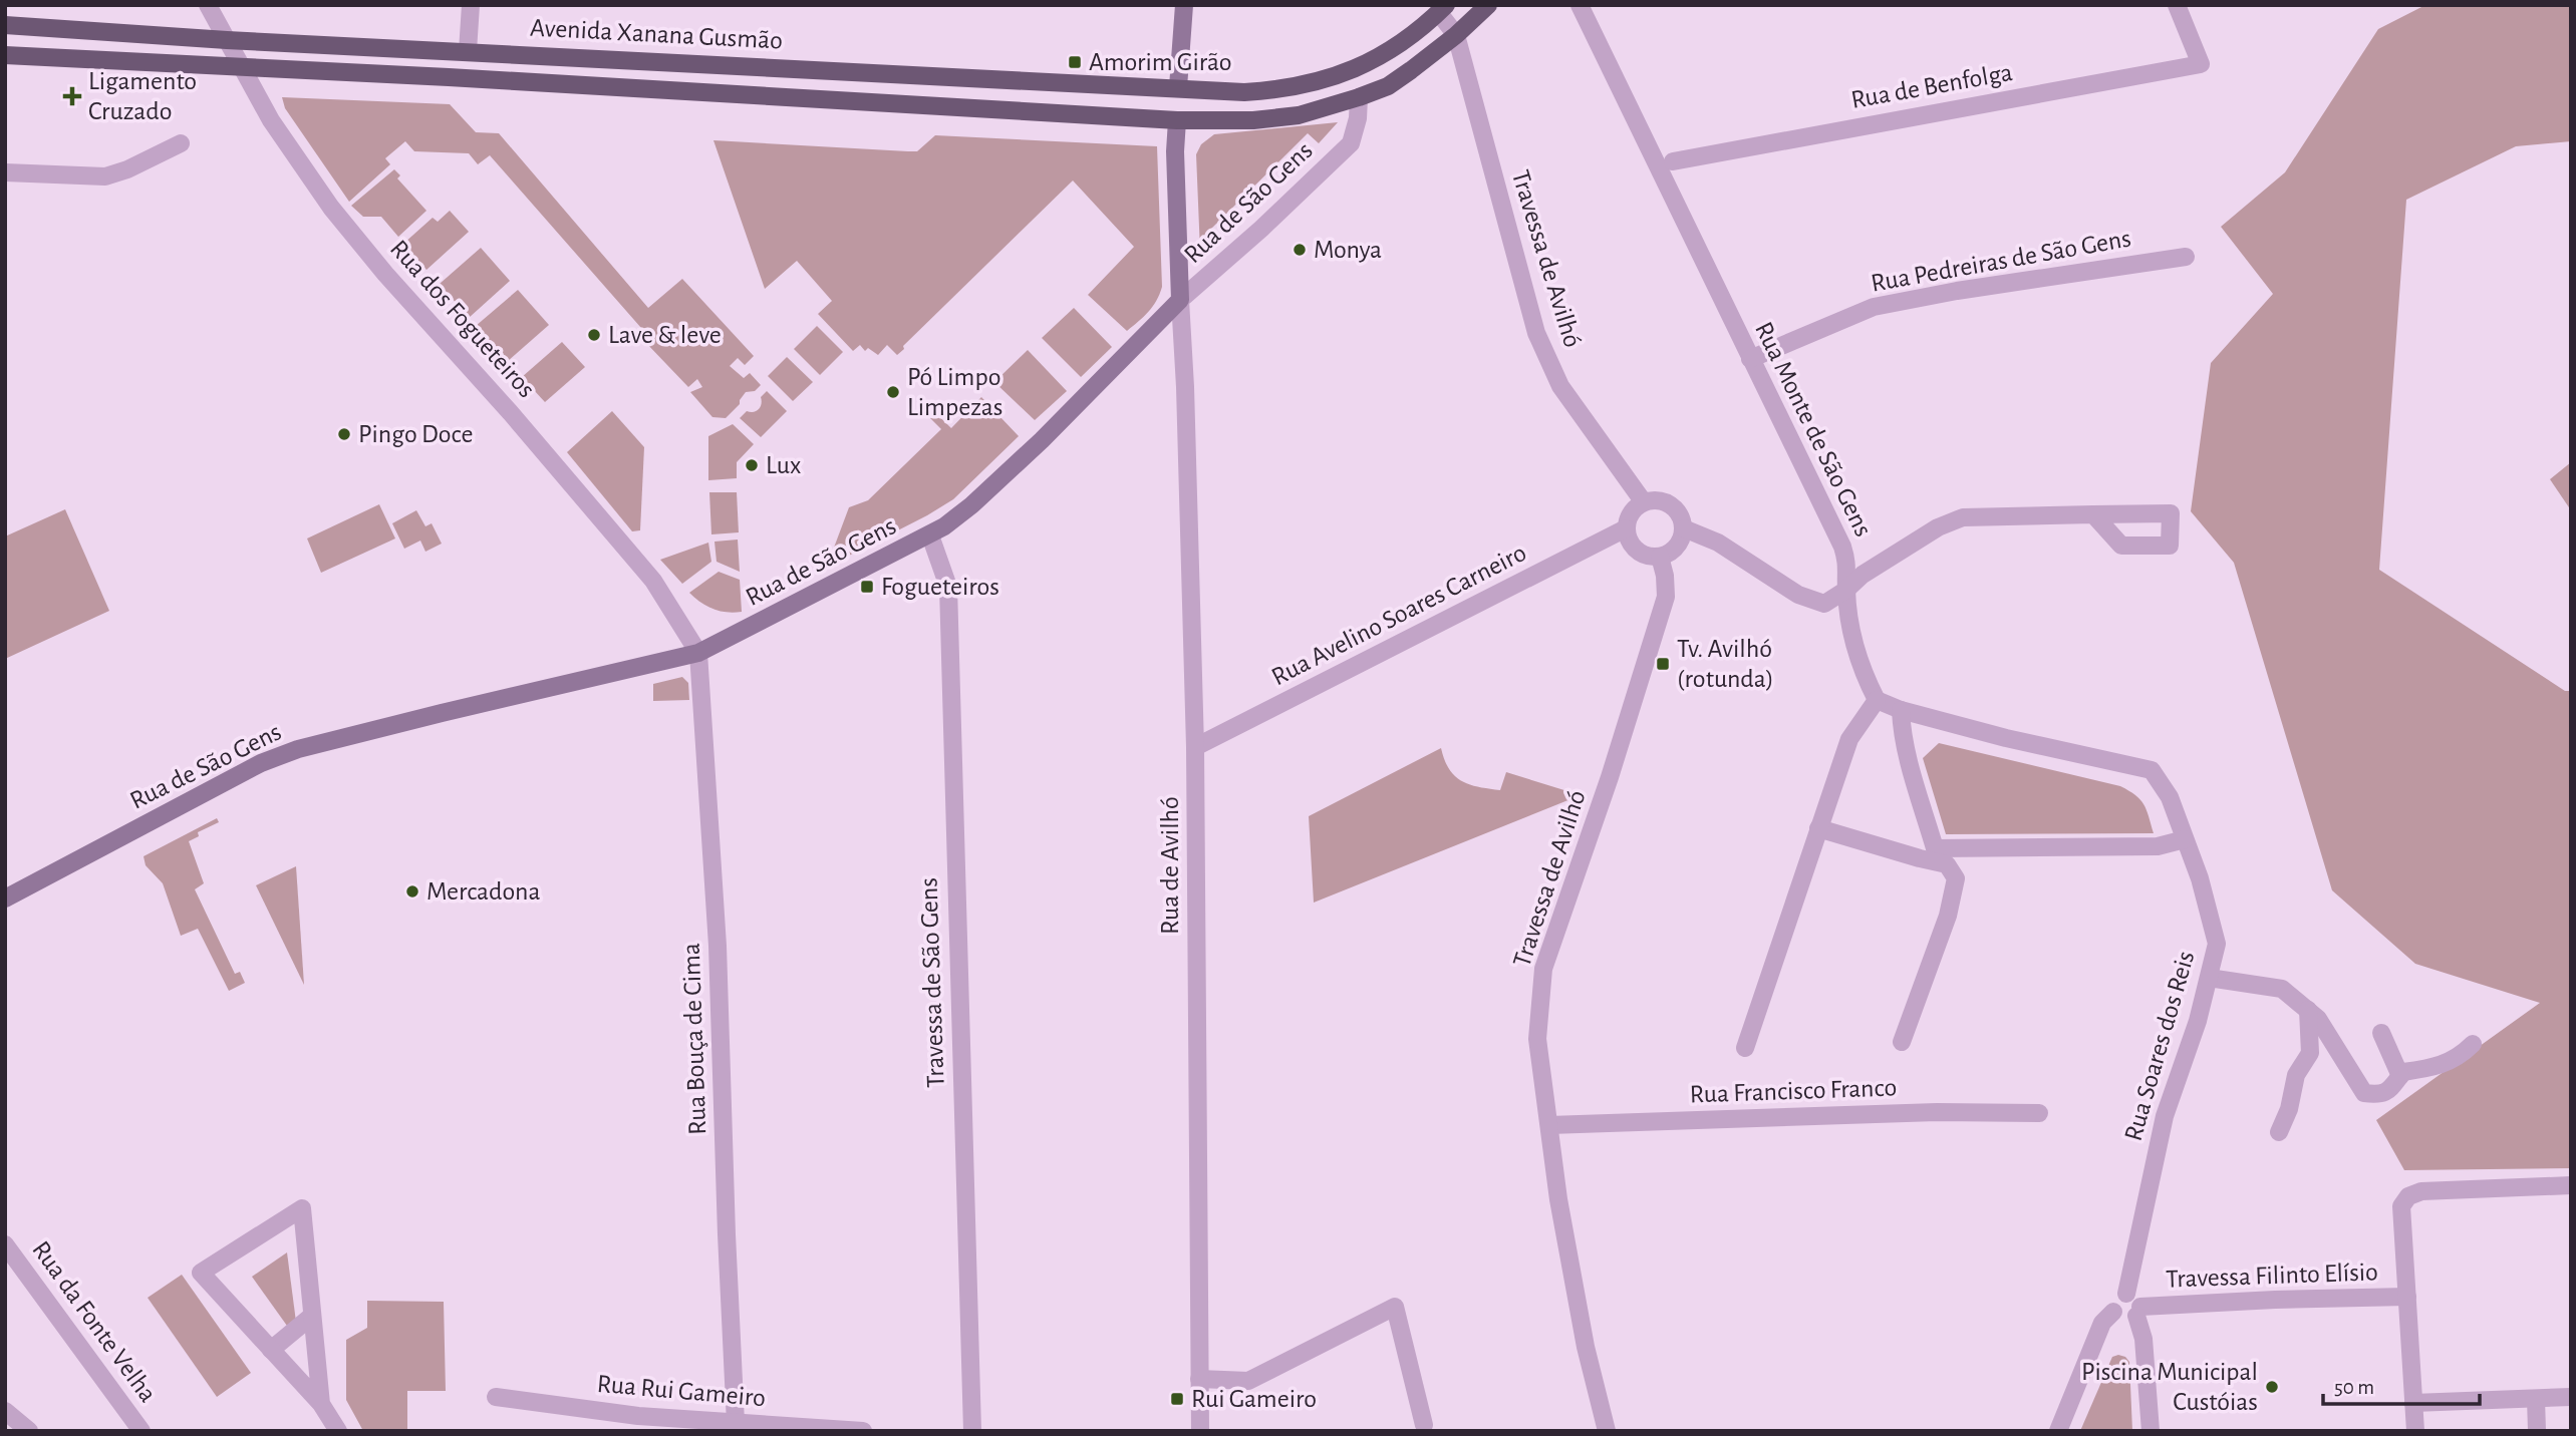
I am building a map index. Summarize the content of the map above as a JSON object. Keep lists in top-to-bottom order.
{
  "streets": {
    "main road": ["Avenida Xanana Gusmão", "Rua de São Gens"],
    "street": [
      "Rua de Benfolga",
      "Travessa de Avilhó",
      "Rua Pedreiras de São Gens",
      "Rua dos Fogueteiros",
      "Rua Monte de São Gens",
      "Rua Avelino Soares Carneiro",
      "Rua de Avilhó",
      "Travessa de São Gens",
      "Rua Bouça de Cima",
      "Rua Soares dos Reis",
      "Rua Francisco Franco",
      "Travessa Filinto Elísio",
      "Rua da Fonte Velha",
      "Rua Rui Gameiro"
    ]
  },
  "crossings": [
    ["Avenida Xanana Gusmão", "Rua de São Gens"],
    ["Avenida Xanana Gusmão", "Travessa de Avilhó"],
    ["Avenida Xanana Gusmão", "Rua dos Fogueteiros"],
    ["Rua de São Gens", "Rua dos Fogueteiros"],
    ["Rua de São Gens", "Rua de Avilhó"],
    ["Rua de São Gens", "Travessa de São Gens"],
    ["Rua de São Gens", "Rua Bouça de Cima"],
    ["Travessa de Avilhó", "Rua Avelino Soares Carneiro"],
    ["Travessa de Avilhó", "Rua Francisco Franco"],
    ["Rua Pedreiras de São Gens", "Rua Monte de São Gens"],
    ["Rua dos Fogueteiros", "Rua Bouça de Cima"],
    ["Rua Monte de São Gens", "Rua Soares dos Reis"],
    ["Rua Avelino Soares Carneiro", "Rua de Avilhó"],
    ["Rua Bouça de Cima", "Rua Rui Gameiro"],
    ["Rua Soares dos Reis", "Travessa Filinto Elísio"]
  ],
  "places": {
    "transit": [
      "Amorim Girão",
      "Fogueteiros",
      "Tv. Avilhó (rotunda)",
      "Rui Gameiro"
    ],
    "health": ["Ligamento Cruzado"],
    "other": [
      "Monya",
      "Lave & leve",
      "Pó Limpo Limpezas",
      "Pingo Doce",
      "Lux",
      "Mercadona",
      "Piscina Municipal Custóias"
    ]
  },
  "scale_bar": "50 m"
}
